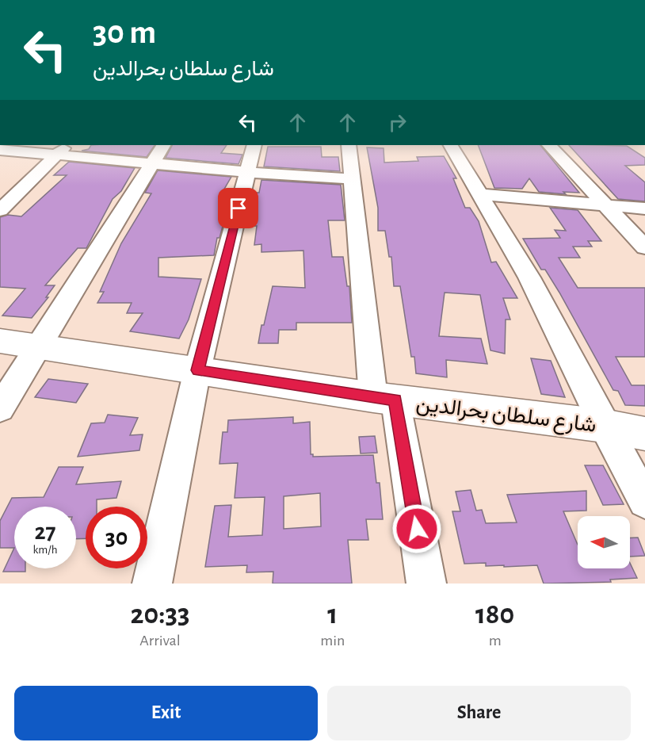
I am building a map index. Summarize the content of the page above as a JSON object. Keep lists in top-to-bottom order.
{
  "streets": {
    "street": ["شارع سلطان بحرالدين"]
  },
  "north": "left",
  "page": {
    "turn": ["30 m", "شارع سلطان بحرالدين"],
    "speed": "27 km/h",
    "limit": "30",
    "eta": [
      "20:33",
      "Arrival",
      "1",
      "min",
      "180",
      "m"
    ],
    "buttons": ["Exit", "Share"]
  }
}
